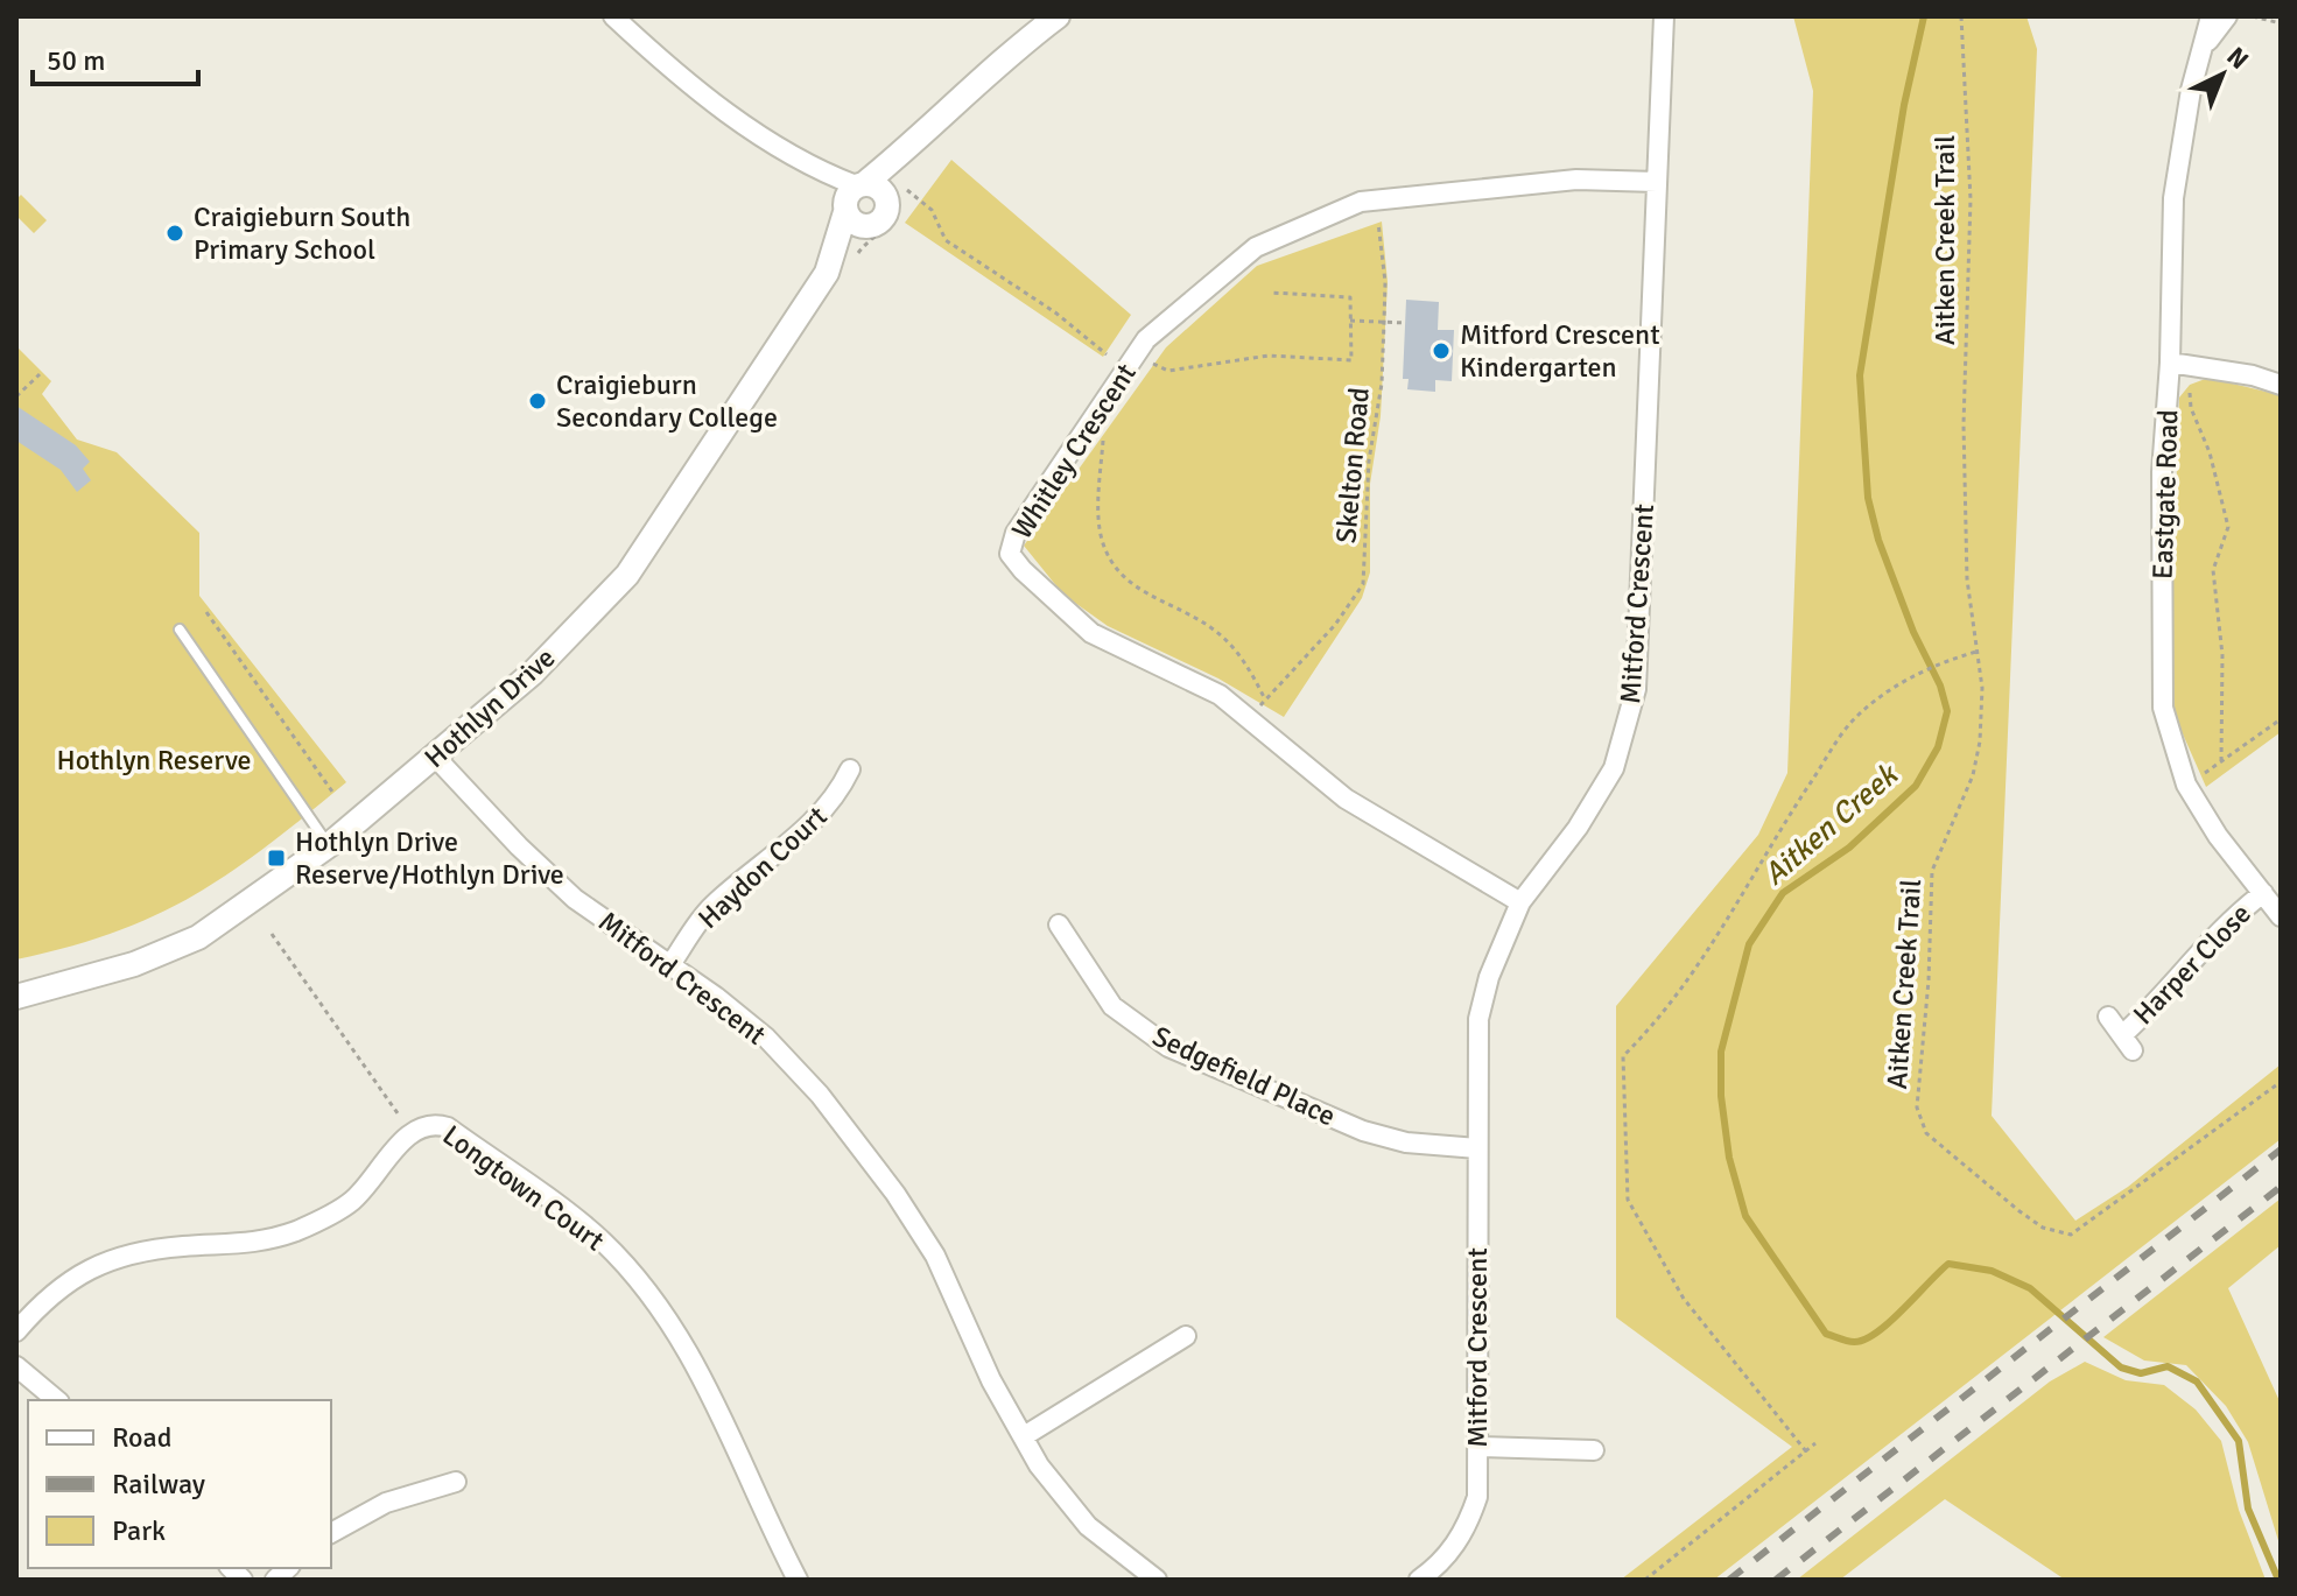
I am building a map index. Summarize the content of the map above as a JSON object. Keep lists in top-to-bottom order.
{
  "streets": {
    "street": [
      "Whitley Crescent",
      "Eastgate Road",
      "Mitford Crescent",
      "Hothlyn Drive",
      "Haydon Court",
      "Harper Close",
      "Sedgefield Place",
      "Longtown Court"
    ],
    "path": ["Aitken Creek Trail", "Skelton Road"]
  },
  "crossings": [
    ["Whitley Crescent", "Skelton Road"],
    ["Whitley Crescent", "Mitford Crescent"],
    ["Eastgate Road", "Harper Close"],
    ["Mitford Crescent", "Hothlyn Drive"],
    ["Mitford Crescent", "Haydon Court"],
    ["Mitford Crescent", "Sedgefield Place"]
  ],
  "water": ["Aitken Creek"],
  "parks": ["Hothlyn Reserve"],
  "places": {
    "other": ["Craigieburn South Primary School", "Mitford Crescent Kindergarten", "Craigieburn Secondary College"],
    "transit": ["Hothlyn Drive Reserve/Hothlyn Drive"]
  },
  "legend": ["Road", "Railway", "Park"],
  "scale_bar": "50 m",
  "north": "top right"
}
